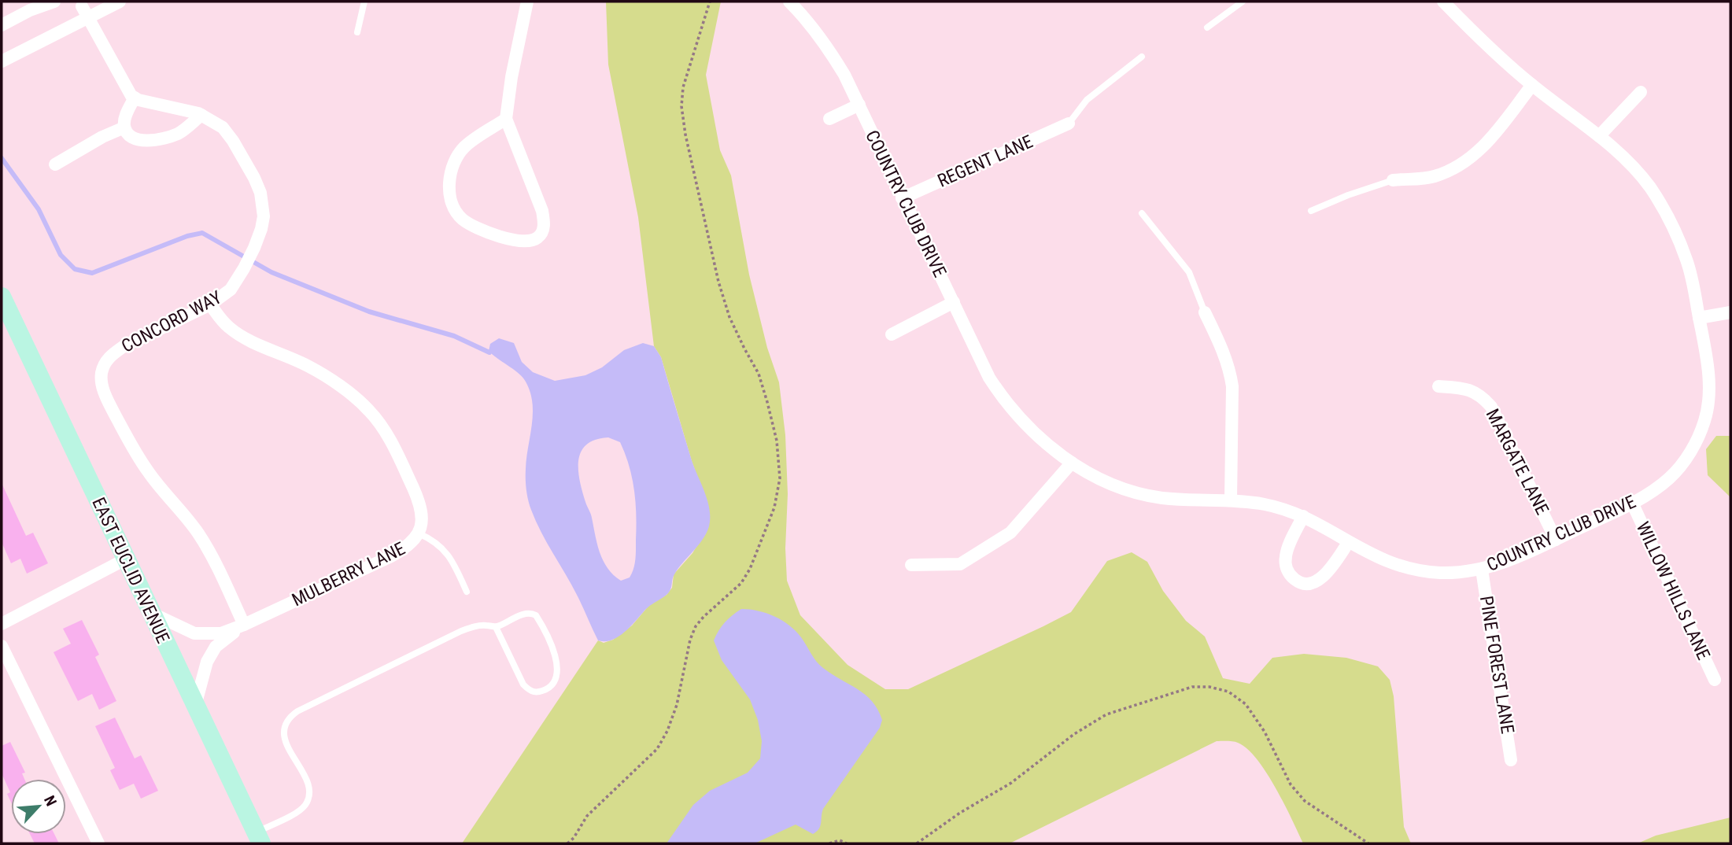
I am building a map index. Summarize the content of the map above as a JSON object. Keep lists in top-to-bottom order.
{
  "streets": {
    "main road": ["EAST EUCLID AVENUE"],
    "street": [
      "REGENT LANE",
      "COUNTRY CLUB DRIVE",
      "CONCORD WAY",
      "MARGATE LANE",
      "MULBERRY LANE",
      "WILLOW HILLS LANE",
      "PINE FOREST LANE"
    ]
  },
  "crossings": [
    ["REGENT LANE", "COUNTRY CLUB DRIVE"],
    ["COUNTRY CLUB DRIVE", "MARGATE LANE"],
    ["COUNTRY CLUB DRIVE", "WILLOW HILLS LANE"],
    ["COUNTRY CLUB DRIVE", "PINE FOREST LANE"],
    ["CONCORD WAY", "MULBERRY LANE"],
    ["EAST EUCLID AVENUE", "MULBERRY LANE"]
  ],
  "north": "top right"
}
